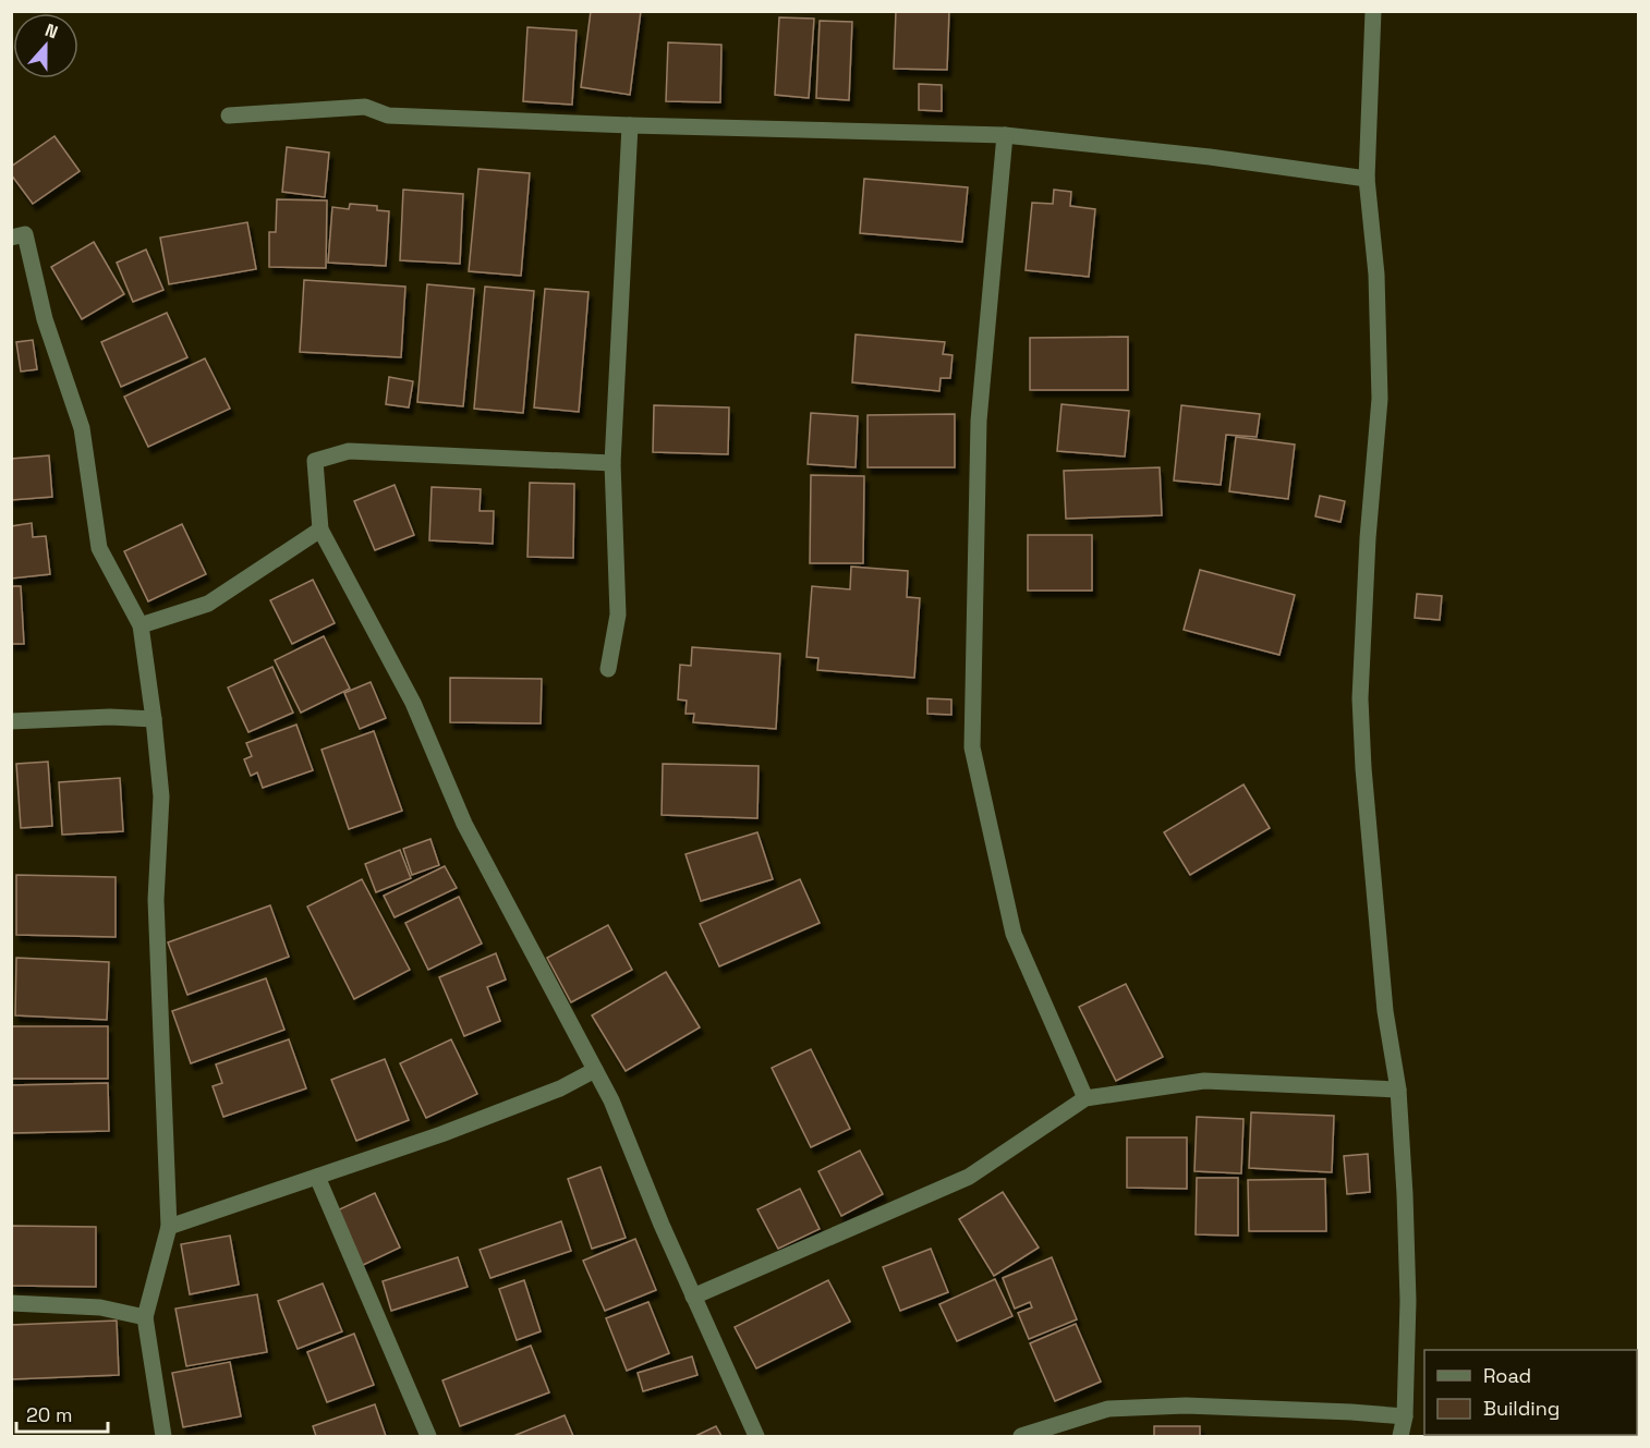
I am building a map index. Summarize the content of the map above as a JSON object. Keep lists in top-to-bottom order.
{
  "legend": ["Road", "Building"],
  "scale_bar": "20 m",
  "north": "top"
}
